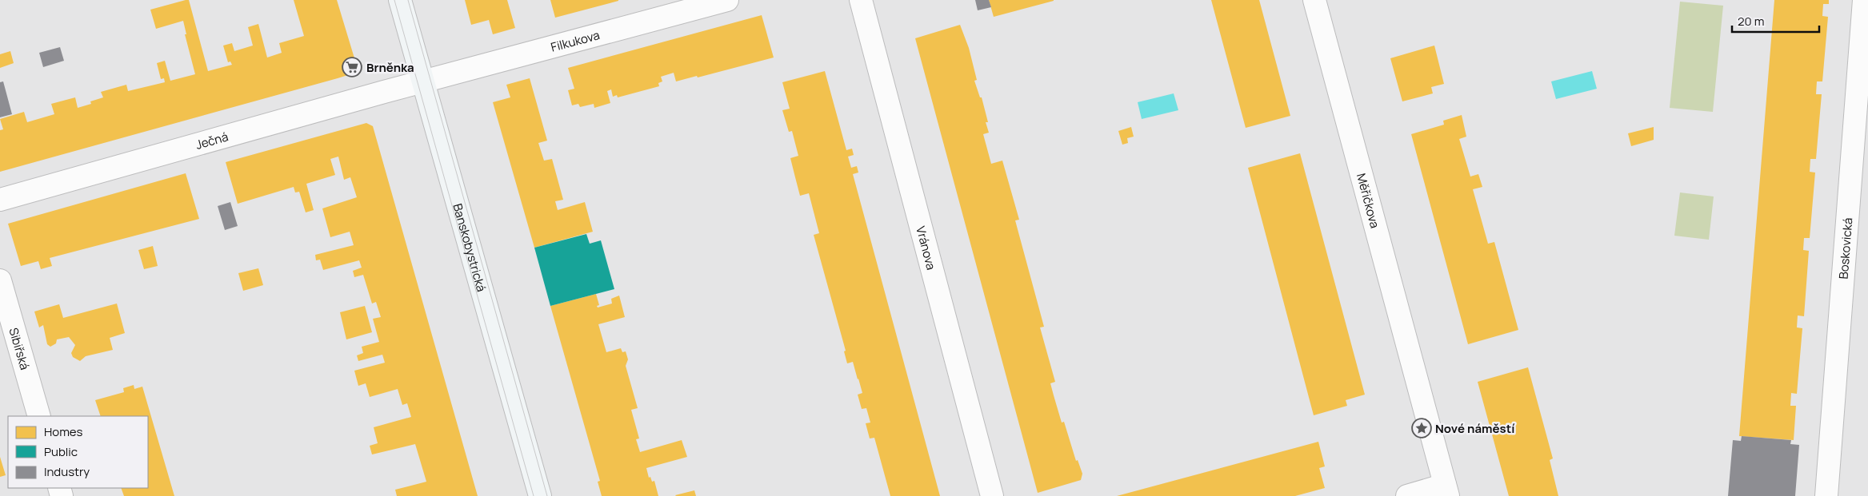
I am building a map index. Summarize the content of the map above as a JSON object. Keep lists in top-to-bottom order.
{
  "streets": {
    "street": [
      "Filkukova",
      "Ječná",
      "Měřičkova",
      "Banskobystrická",
      "Vránova",
      "Boskovická",
      "Sibiřská"
    ]
  },
  "crossings": [
    ["Filkukova", "Ječná"],
    ["Filkukova", "Banskobystrická"],
    ["Ječná", "Banskobystrická"]
  ],
  "places": {
    "supermarket": ["Brněnka"],
    "place": ["Nové náměstí"]
  },
  "legend": ["Homes", "Public", "Industry"],
  "scale_bar": "20 m"
}
